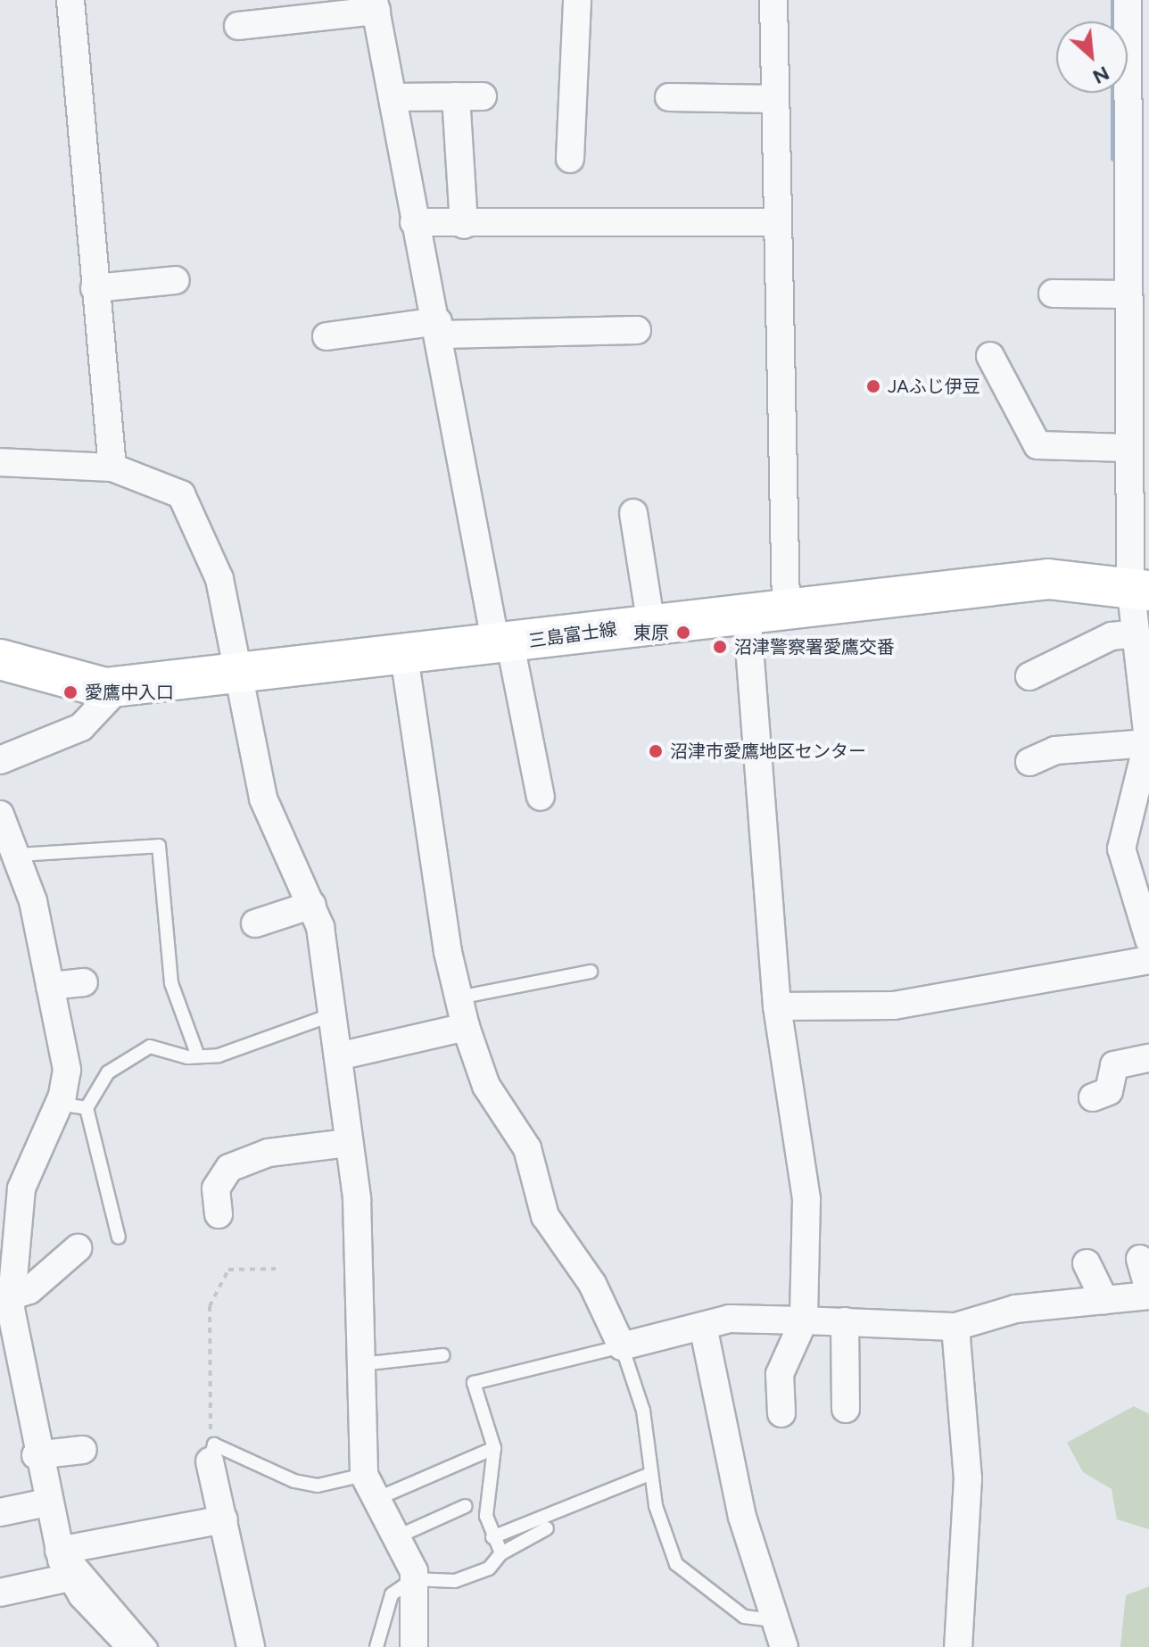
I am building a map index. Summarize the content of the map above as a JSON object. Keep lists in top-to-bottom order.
{
  "streets": {
    "main road": ["三島富士線"]
  },
  "places": [
    "JAふじ伊豆",
    "東原",
    "沼津警察署愛鷹交番",
    "愛鷹中入口",
    "沼津市愛鷹地区センター"
  ],
  "north": "bottom right"
}
